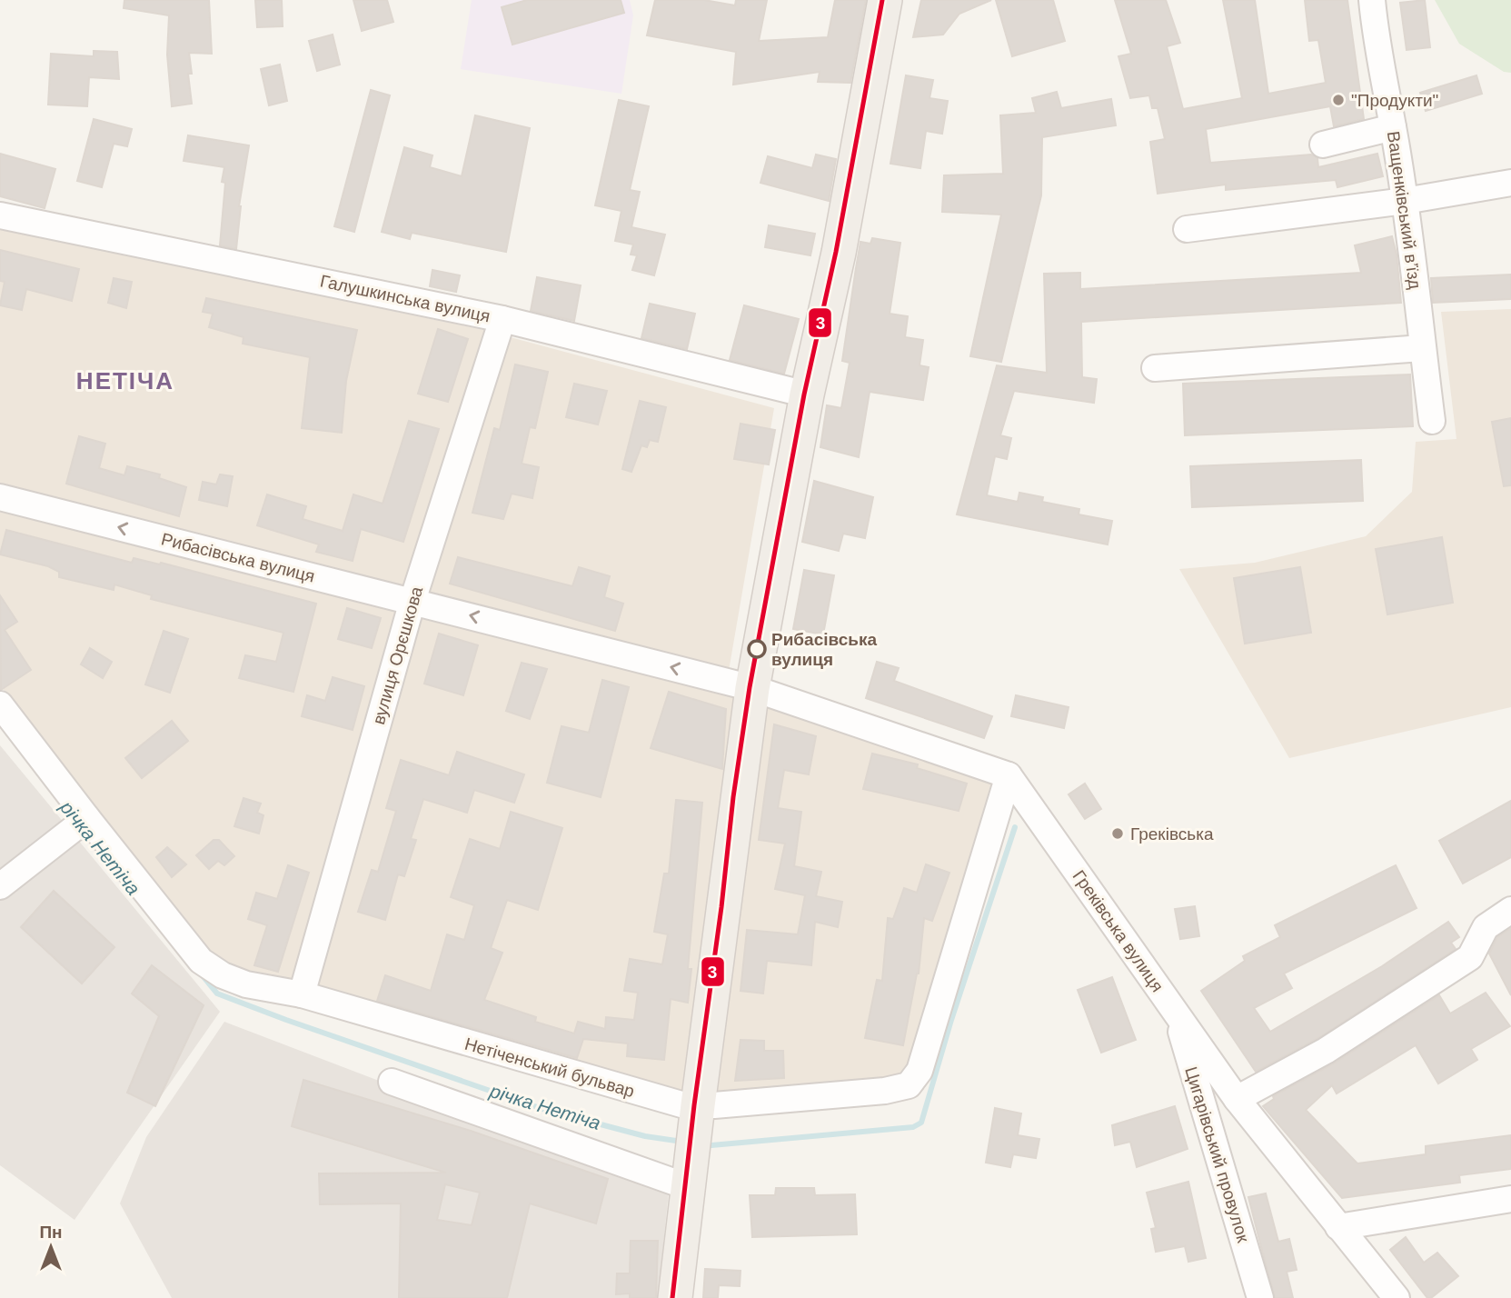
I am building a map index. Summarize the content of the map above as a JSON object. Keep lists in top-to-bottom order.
{
  "streets": {
    "street": [
      "Ващенківський в’їзд",
      "Галушкинська вулиця",
      "Рибасівська вулиця",
      "вулиця Орєшкова",
      "Греківська вулиця",
      "Нетіченський бульвар",
      "Цигарівський провулок"
    ]
  },
  "crossings": [
    ["Галушкинська вулиця", "вулиця Орєшкова"],
    ["Рибасівська вулиця", "вулиця Орєшкова"],
    ["вулиця Орєшкова", "Нетіченський бульвар"],
    ["Греківська вулиця", "Нетіченський бульвар"],
    ["Греківська вулиця", "Цигарівський провулок"]
  ],
  "one_way": ["Рибасівська вулиця"],
  "districts": ["НЕТІЧА"],
  "water": ["річка Нетіча"],
  "places": ["\"Продукти\"", "Рибасівська вулиця", "Греківська"],
  "lines": ["transit line 3"],
  "north": "top"
}
